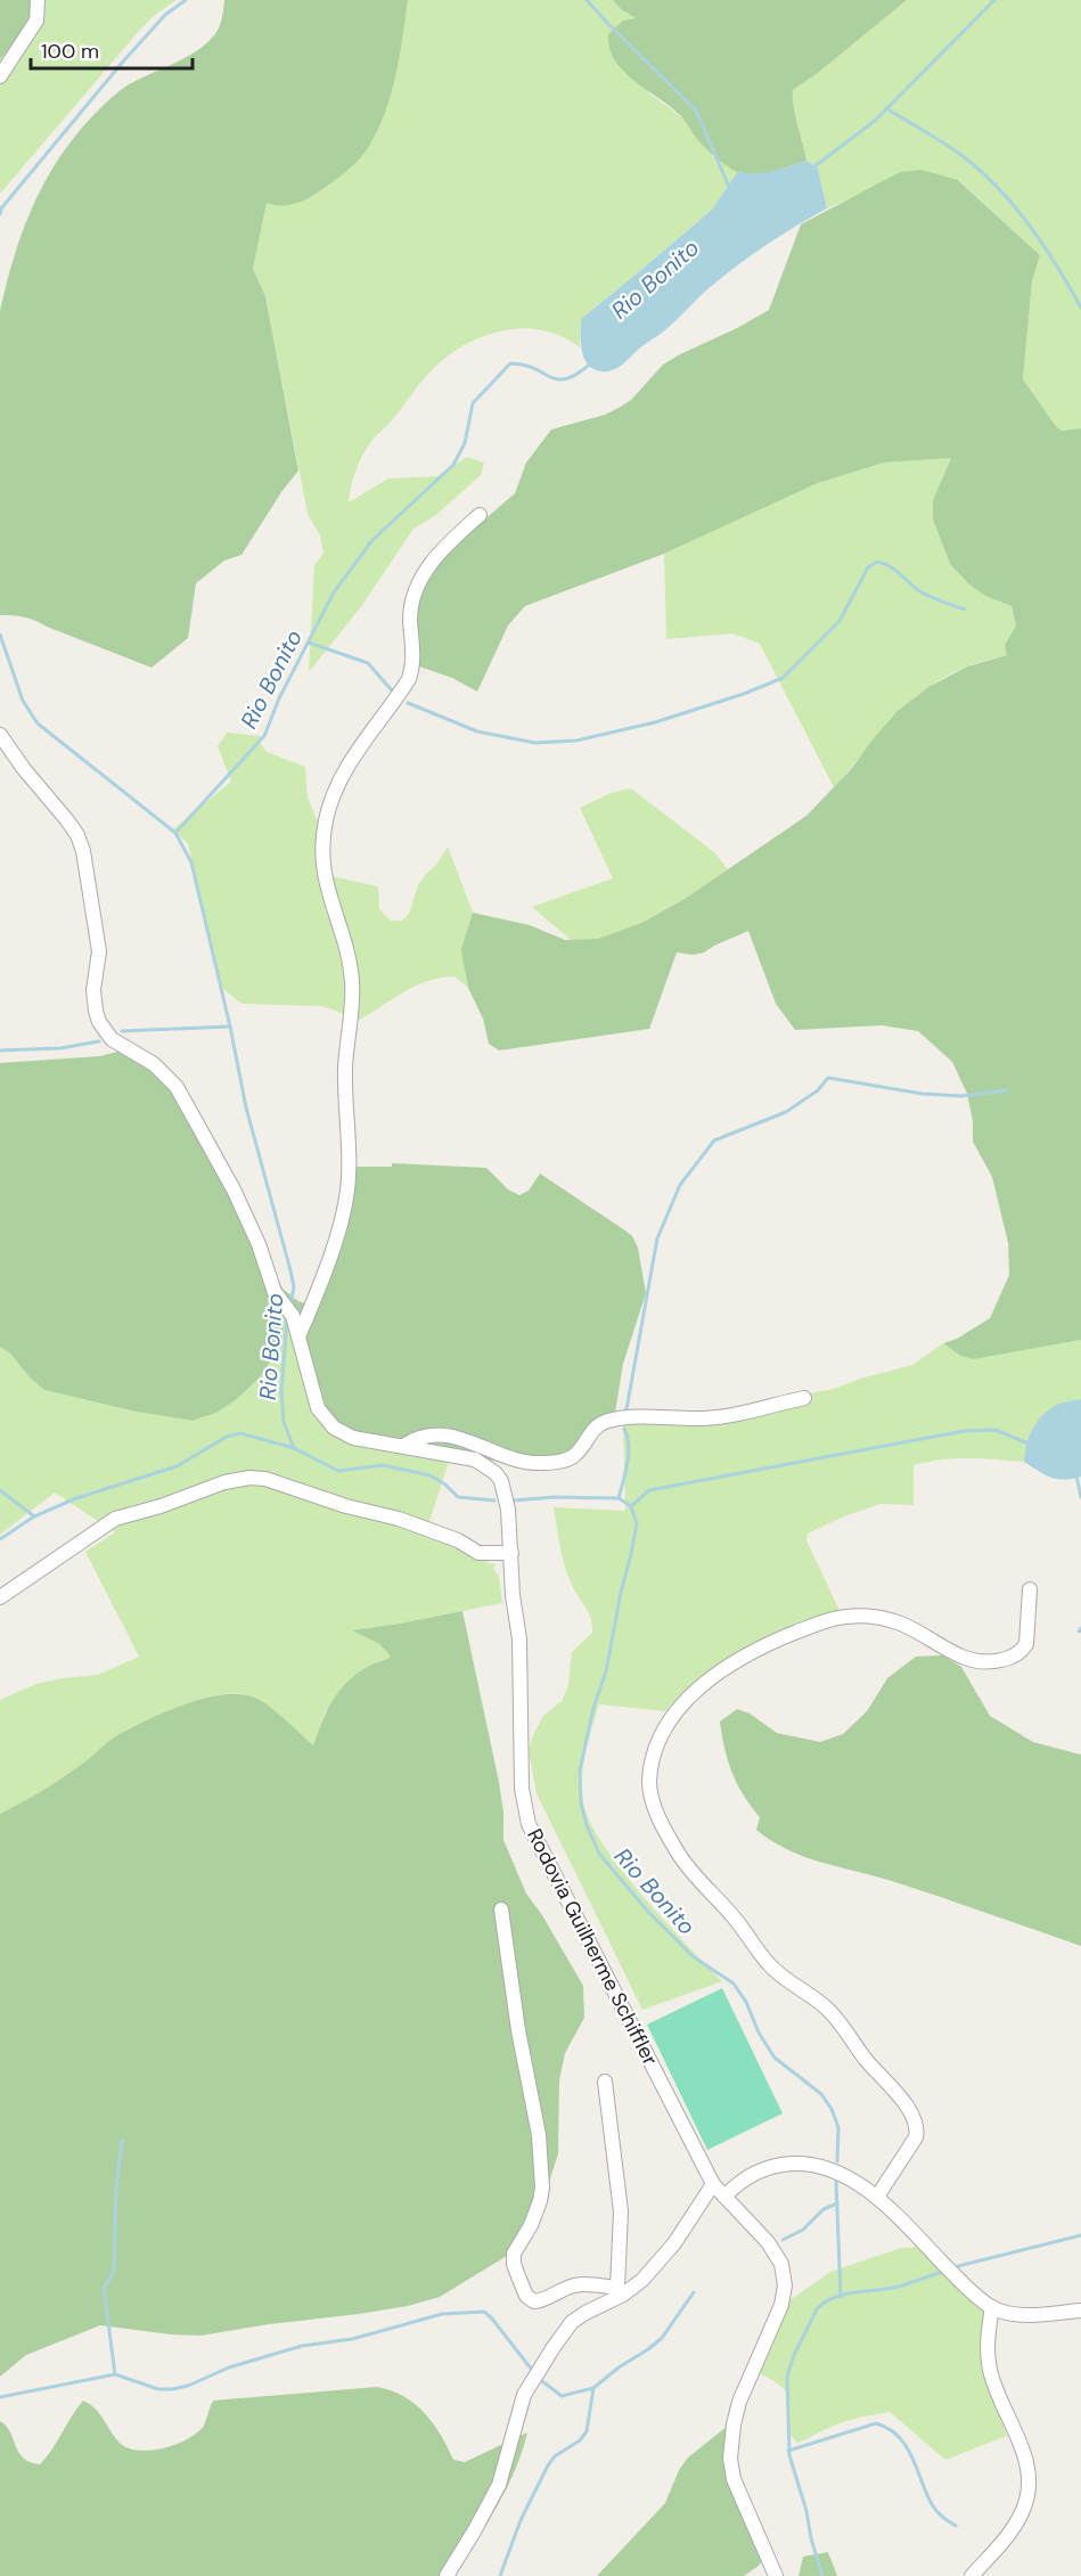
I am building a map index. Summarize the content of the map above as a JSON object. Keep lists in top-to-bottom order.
{
  "streets": {
    "street": ["Rodovia Guilherme Schiffler"]
  },
  "water": ["Rio Bonito"],
  "scale_bar": "100 m"
}
